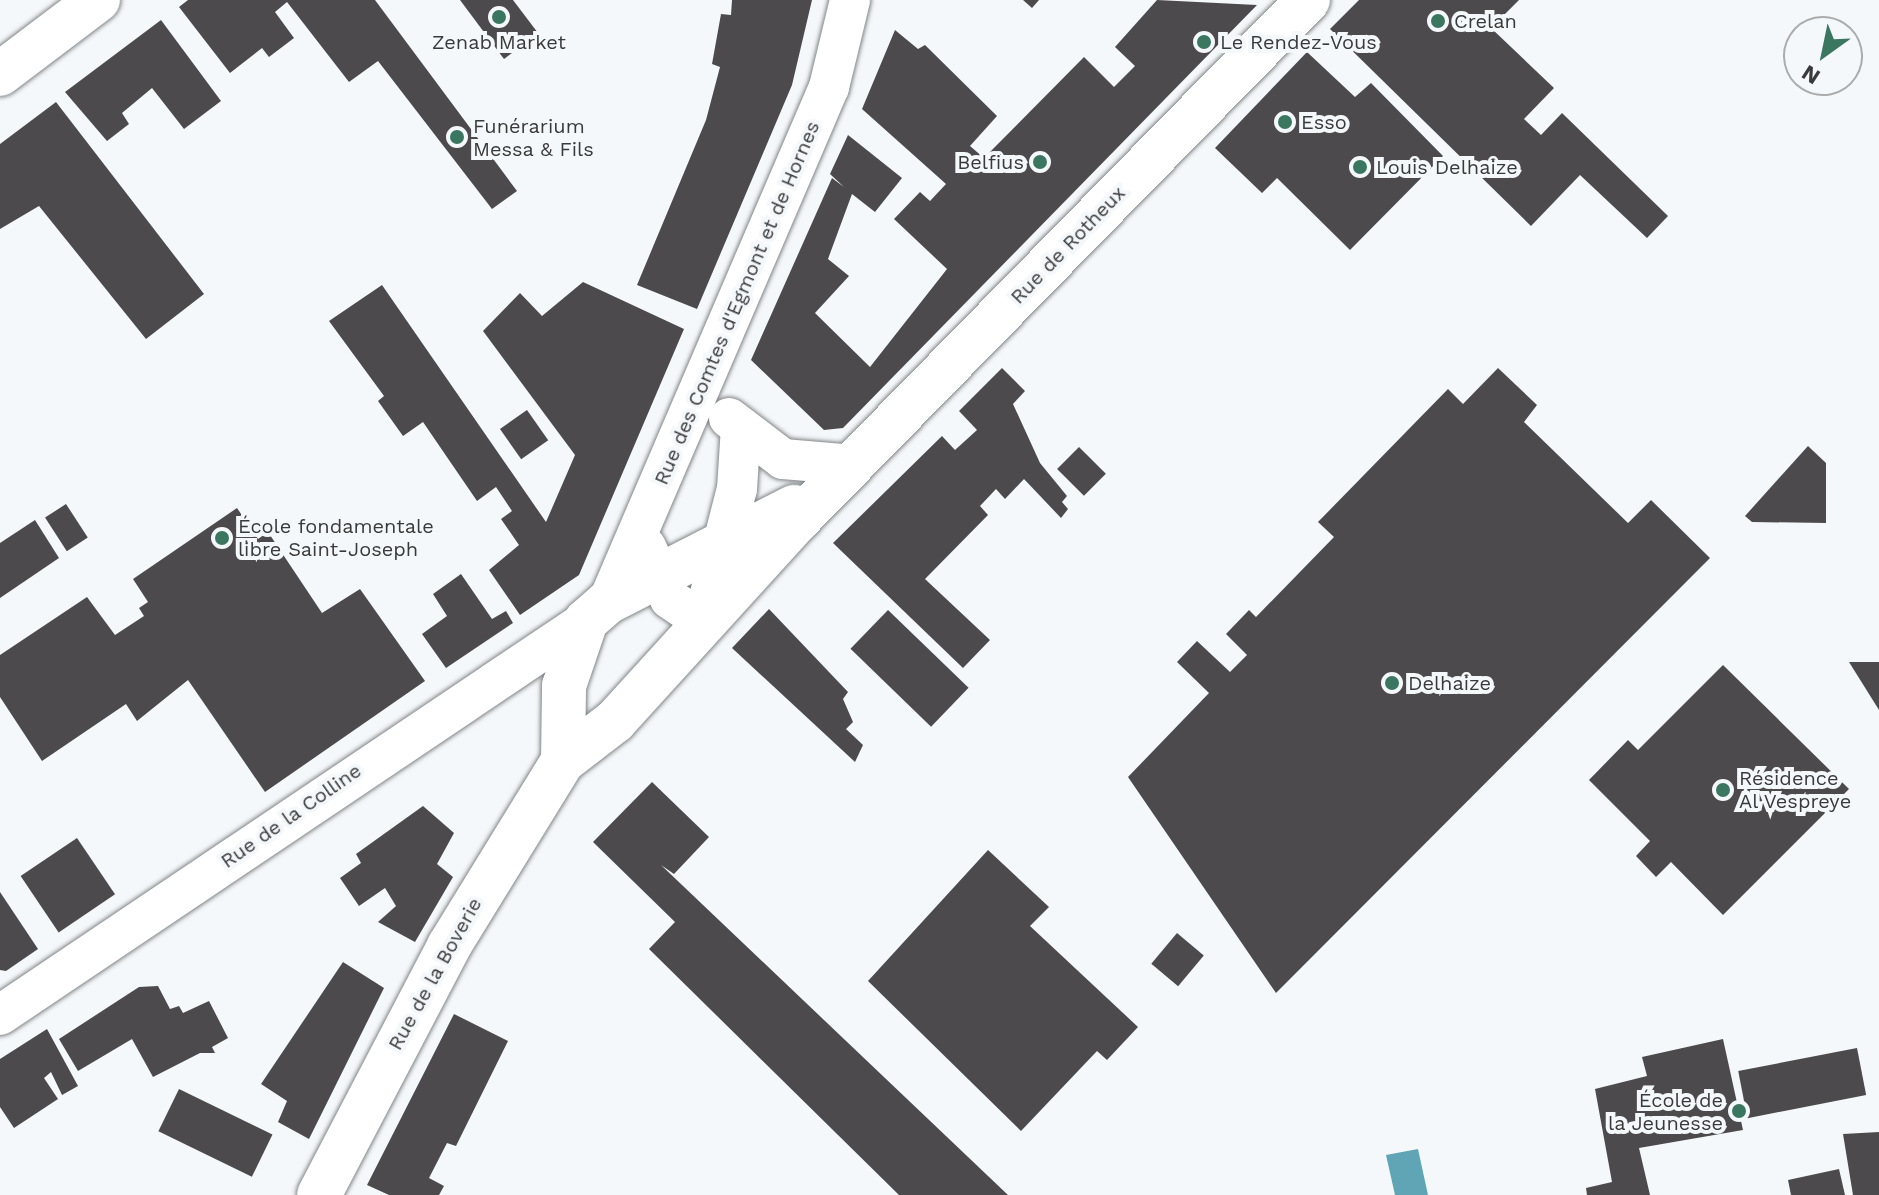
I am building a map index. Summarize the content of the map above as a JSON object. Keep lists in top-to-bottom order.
{
  "streets": {
    "street": [
      "Rue de Rotheux",
      "Rue des Comtes d'Egmont et de Hornes",
      "Rue de la Colline",
      "Rue de la Boverie"
    ]
  },
  "crossings": [
    ["Rue des Comtes d'Egmont et de Hornes", "Rue de la Colline"],
    ["Rue des Comtes d'Egmont et de Hornes", "Rue de la Boverie"]
  ],
  "places": [
    "Zenab Market",
    "Crelan",
    "Le Rendez-Vous",
    "Esso",
    "Funérarium Messa & Fils",
    "Belfius",
    "Louis Delhaize",
    "École fondamentale libre Saint-Joseph",
    "Delhaize",
    "Résidence Al Vespreye",
    "École de la Jeunesse"
  ],
  "north": "bottom left"
}
